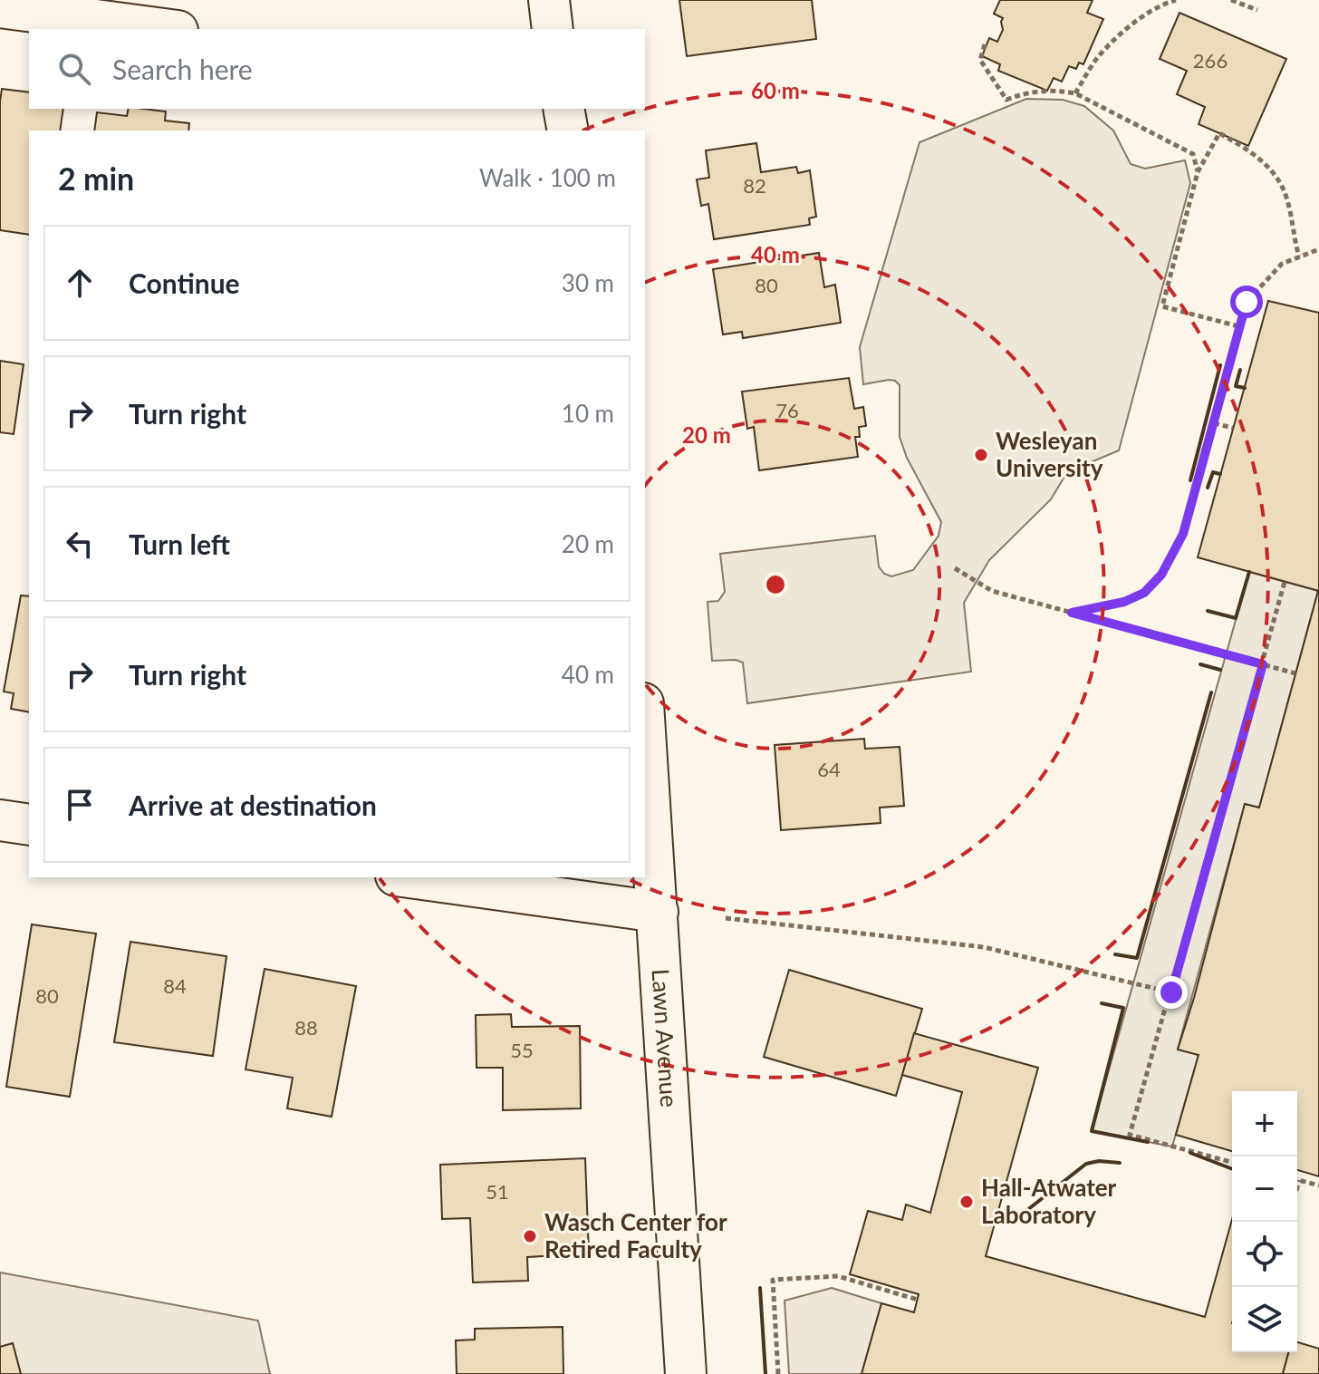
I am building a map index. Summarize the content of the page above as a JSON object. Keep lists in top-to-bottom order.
{
  "streets": {
    "street": ["Lawn Avenue"]
  },
  "places": ["Wesleyan University", "Hall-Atwater Laboratory", "Wasch Center for Retired Faculty"],
  "house_numbers": [
    "266",
    "82",
    "80",
    "76",
    "64",
    "84",
    "80",
    "88",
    "55",
    "51"
  ],
  "page": {
    "search": "Search here",
    "heading": ["2 min", "Walk · 100 m"],
    "list": [
      ["Continue", "30 m"],
      ["Turn right", "10 m"],
      ["Turn left", "20 m"],
      ["Turn right", "40 m"],
      "Arrive at destination"
    ],
    "map_buttons": ["+", "−"]
  },
  "rings": ["60 m", "40 m", "20 m"]
}
